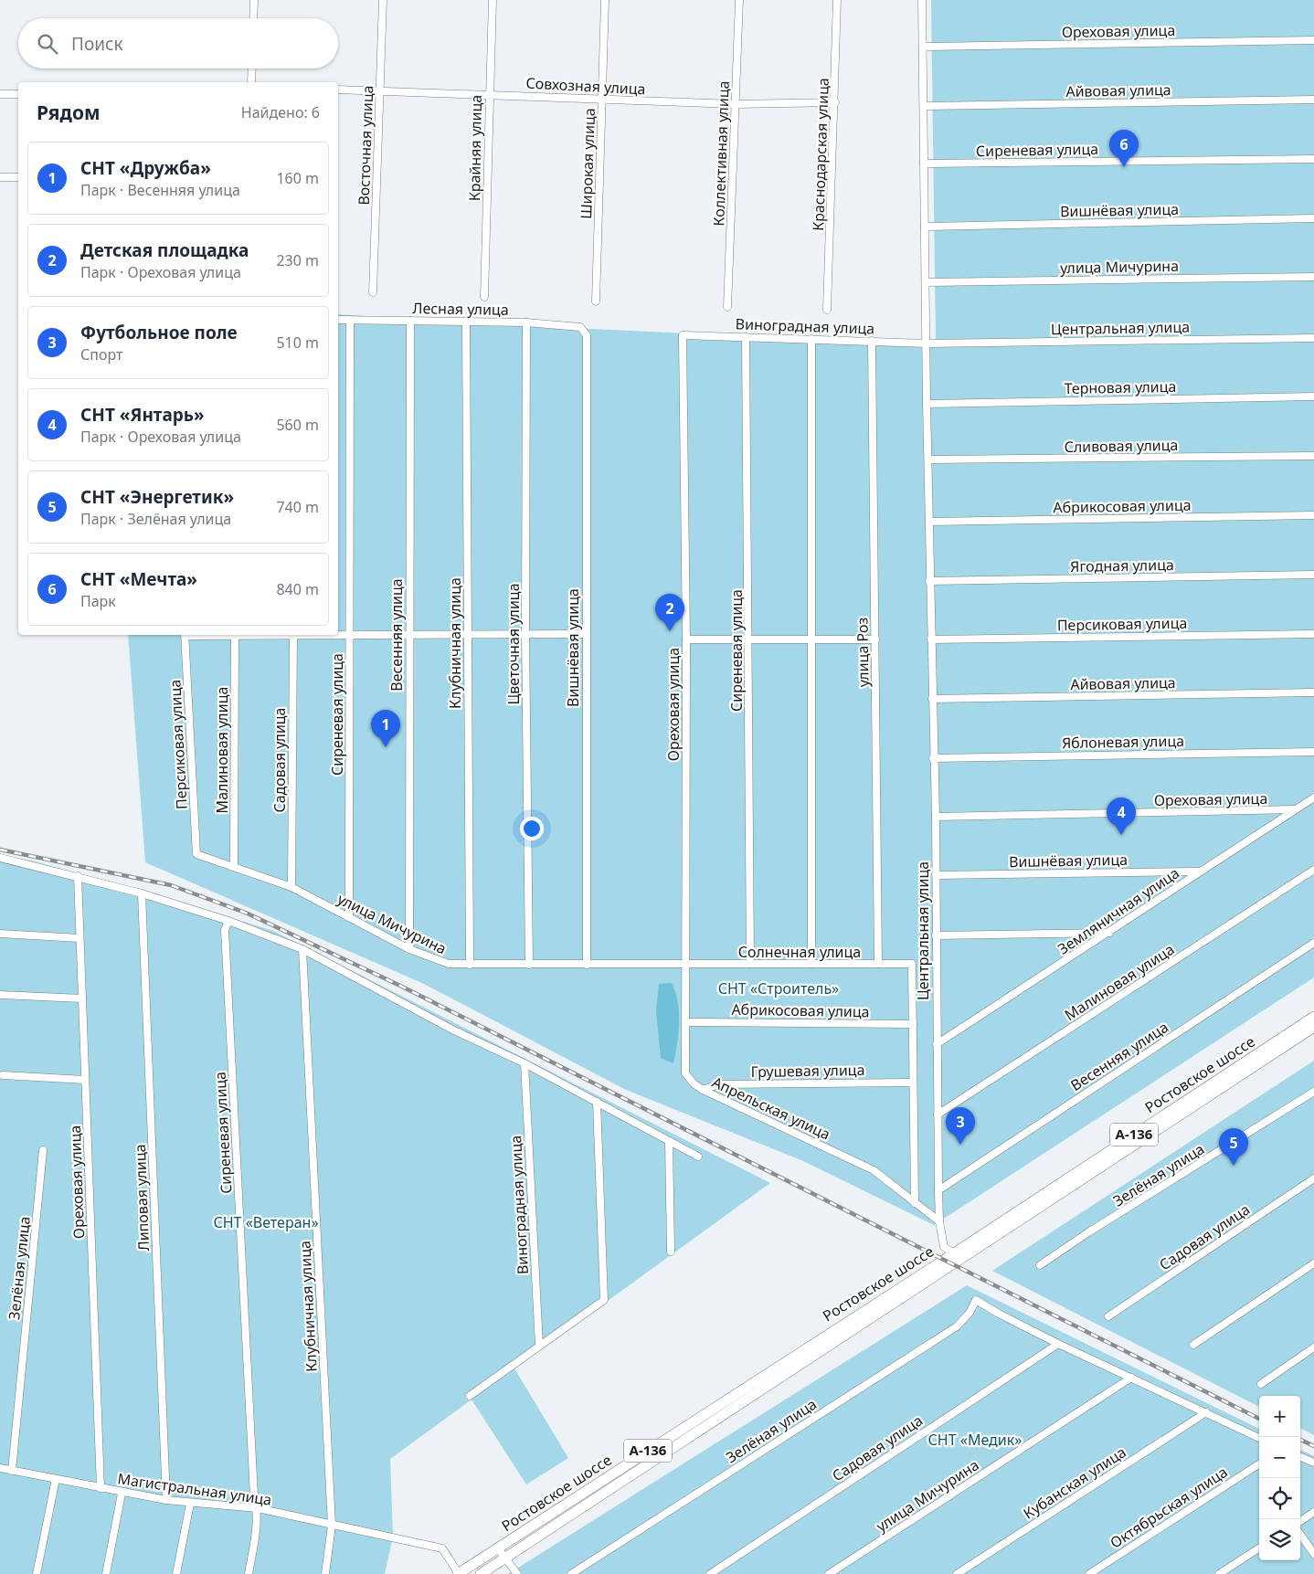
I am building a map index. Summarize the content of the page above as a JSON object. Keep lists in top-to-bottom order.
{
  "streets": {
    "highway": ["Ростовское шоссе", "А-136"],
    "street": [
      "Ореховая улица",
      "Совхозная улица",
      "Айвовая улица",
      "Восточная улица",
      "Крайняя улица",
      "Сиреневая улица",
      "Коллективная улица",
      "Краснодарская улица",
      "Широкая улица",
      "Вишнёвая улица",
      "улица Мичурина",
      "Лесная улица",
      "Виноградная улица",
      "Центральная улица",
      "Терновая улица",
      "Сливовая улица",
      "Абрикосовая улица",
      "Ягодная улица",
      "Персиковая улица",
      "Весенняя улица",
      "Клубничная улица",
      "Цветочная улица",
      "улица Роз",
      "Яблоневая улица",
      "Малиновая улица",
      "Садовая улица",
      "Земляничная улица",
      "Солнечная улица",
      "Грушевая улица",
      "Апрельская улица",
      "Зелёная улица",
      "Липовая улица",
      "Кубанская улица",
      "Магистральная улица",
      "Октябрьская улица"
    ]
  },
  "crossings": [
    ["Ореховая улица", "Виноградная улица"],
    ["Ореховая улица", "Центральная улица"],
    ["Ореховая улица", "Земляничная улица"],
    ["Ореховая улица", "Солнечная улица"],
    ["Ореховая улица", "Апрельская улица"],
    ["Ореховая улица", "Магистральная улица"],
    ["Совхозная улица", "Восточная улица"],
    ["Совхозная улица", "Крайняя улица"],
    ["Совхозная улица", "Коллективная улица"],
    ["Совхозная улица", "Краснодарская улица"],
    ["Совхозная улица", "Широкая улица"],
    ["Айвовая улица", "Центральная улица"],
    ["Сиреневая улица", "улица Мичурина"],
    ["Сиреневая улица", "Лесная улица"],
    ["Сиреневая улица", "Виноградная улица"],
    ["Сиреневая улица", "Центральная улица"],
    ["Сиреневая улица", "Солнечная улица"],
    ["Сиреневая улица", "Магистральная улица"],
    ["Вишнёвая улица", "улица Мичурина"],
    ["Вишнёвая улица", "Лесная улица"],
    ["Вишнёвая улица", "Центральная улица"],
    ["Вишнёвая улица", "Земляничная улица"],
    ["Вишнёвая улица", "Солнечная улица"],
    ["улица Мичурина", "Центральная улица"],
    ["улица Мичурина", "Персиковая улица"],
    ["улица Мичурина", "Весенняя улица"],
    ["улица Мичурина", "Клубничная улица"],
    ["улица Мичурина", "Цветочная улица"],
    ["улица Мичурина", "Малиновая улица"],
    ["улица Мичурина", "Садовая улица"],
    ["улица Мичурина", "Солнечная улица"],
    ["Лесная улица", "Весенняя улица"],
    ["Лесная улица", "Клубничная улица"],
    ["Лесная улица", "Цветочная улица"],
    ["Виноградная улица", "Центральная улица"],
    ["Виноградная улица", "улица Роз"],
    ["Центральная улица", "Терновая улица"],
    ["Центральная улица", "Сливовая улица"],
    ["Центральная улица", "Абрикосовая улица"],
    ["Центральная улица", "Ягодная улица"],
    ["Центральная улица", "Персиковая улица"],
    ["Центральная улица", "Весенняя улица"],
    ["Центральная улица", "Яблоневая улица"],
    ["Центральная улица", "Малиновая улица"],
    ["Центральная улица", "Земляничная улица"],
    ["Центральная улица", "Ростовское шоссе"],
    ["Центральная улица", "Апрельская улица"],
    ["Абрикосовая улица", "Солнечная улица"],
    ["Абрикосовая улица", "Апрельская улица"],
    ["Клубничная улица", "Магистральная улица"],
    ["улица Роз", "Солнечная улица"],
    ["Садовая улица", "Зелёная улица"],
    ["Солнечная улица", "Апрельская улица"],
    ["Грушевая улица", "Апрельская улица"],
    ["Ростовское шоссе", "Магистральная улица"],
    ["Зелёная улица", "Магистральная улица"],
    ["Липовая улица", "Магистральная улица"]
  ],
  "parks": ["СНТ «Строитель»", "СНТ «Ветеран»", "СНТ «Медик»"],
  "page": {
    "search": "Поиск",
    "heading": ["Рядом", "Найдено: 6"],
    "pins": [
      "6",
      "2",
      "1",
      "4",
      "3",
      "5"
    ],
    "list": [
      {
        "mark": "1",
        "name": "СНТ «Дружба»",
        "note": "Парк · Весенняя улица",
        "value": "160 m"
      },
      {
        "mark": "2",
        "name": "Детская площадка",
        "note": "Парк · Ореховая улица",
        "value": "230 m"
      },
      {
        "mark": "3",
        "name": "Футбольное поле",
        "note": "Спорт",
        "value": "510 m"
      },
      {
        "mark": "4",
        "name": "СНТ «Янтарь»",
        "note": "Парк · Ореховая улица",
        "value": "560 m"
      },
      {
        "mark": "5",
        "name": "СНТ «Энергетик»",
        "note": "Парк · Зелёная улица",
        "value": "740 m"
      },
      {
        "mark": "6",
        "name": "СНТ «Мечта»",
        "note": "Парк",
        "value": "840 m"
      }
    ],
    "map_buttons": ["+", "−"]
  }
}
